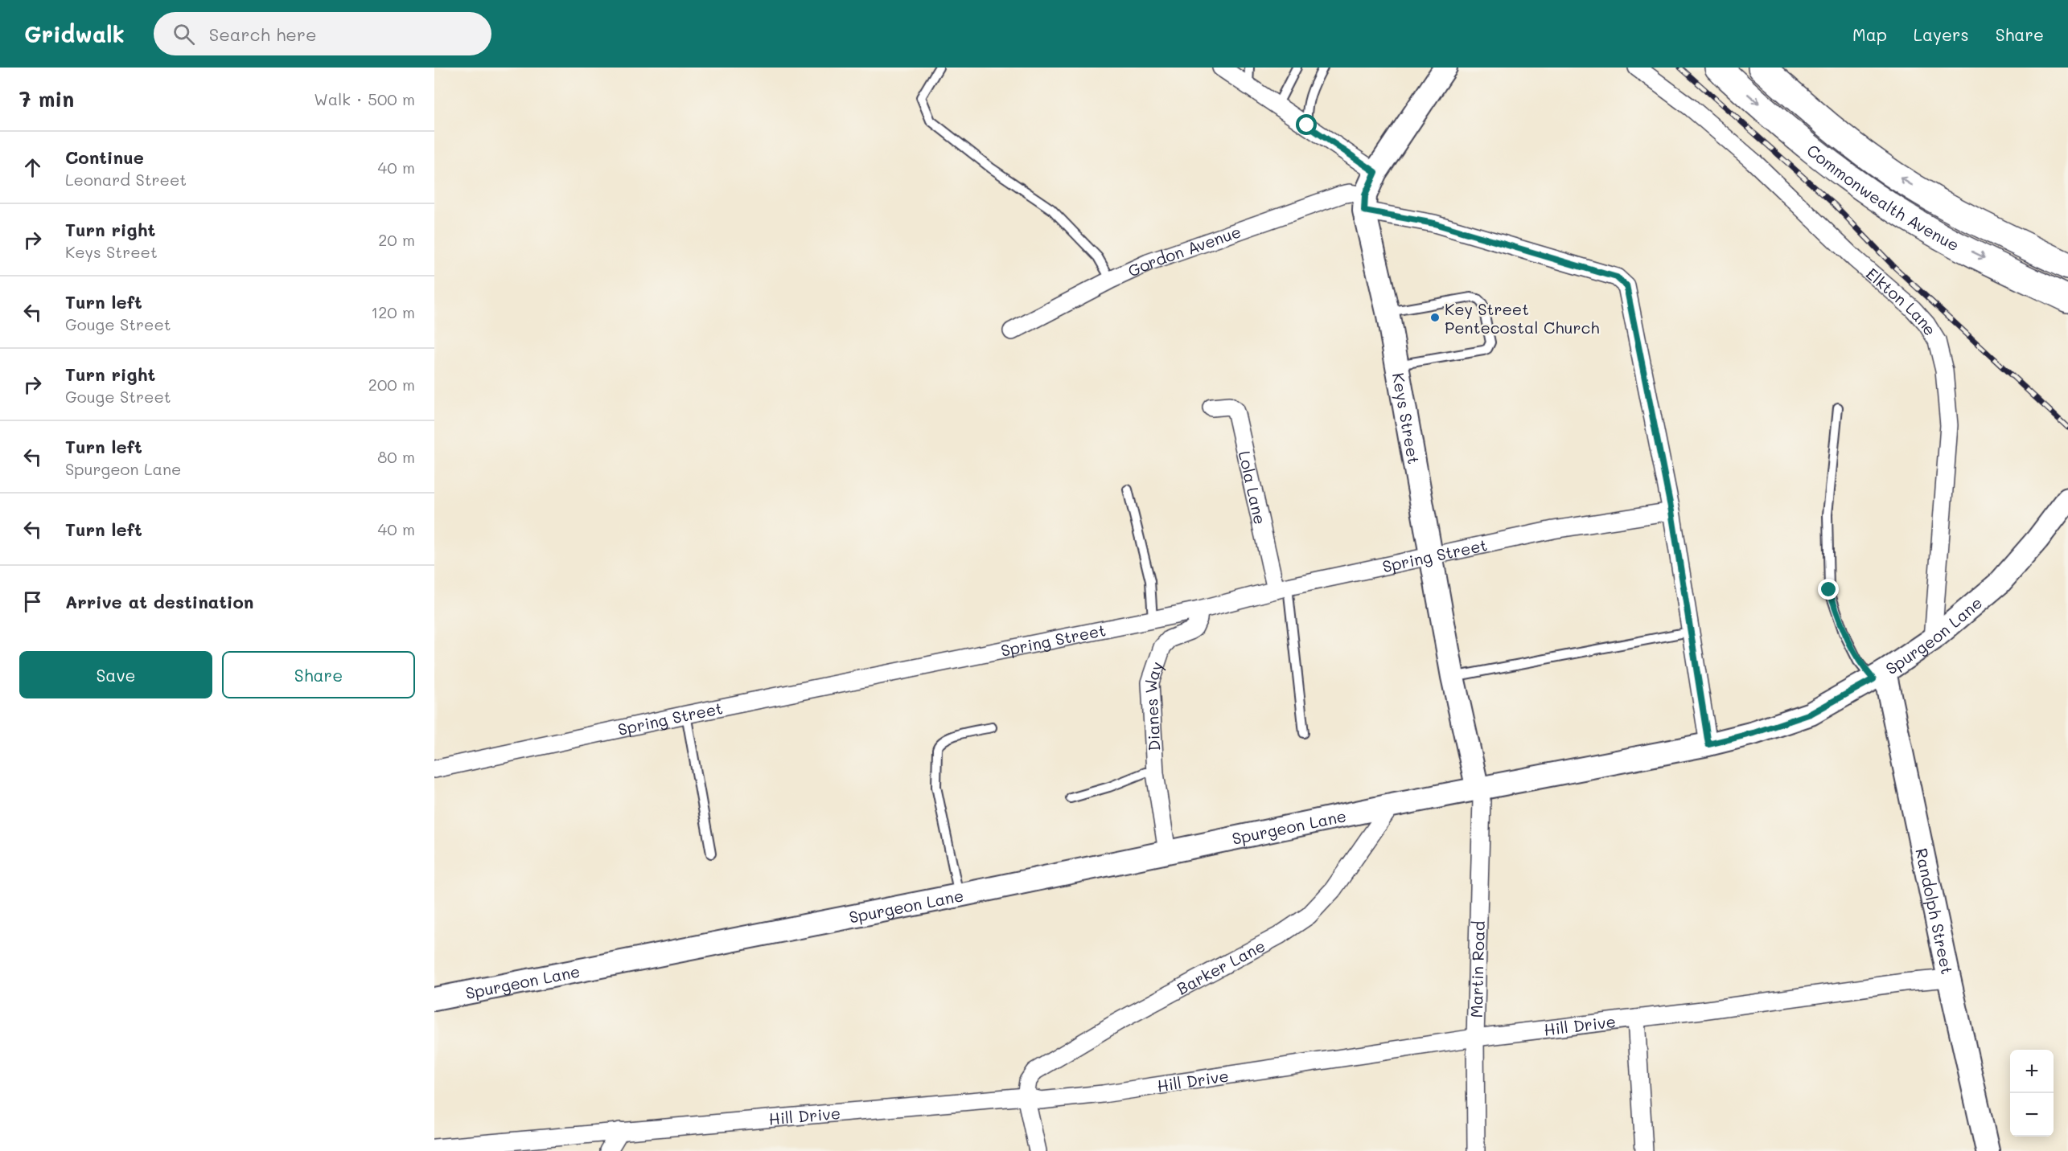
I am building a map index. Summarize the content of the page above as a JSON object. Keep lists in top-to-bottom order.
{
  "streets": {
    "highway": ["Commonwealth Avenue"],
    "street": [
      "Gordon Avenue",
      "Elkton Lane",
      "Keys Street",
      "Lola Lane",
      "Spring Street",
      "Spurgeon Lane",
      "Dianes Way",
      "Randolph Street",
      "Barker Lane",
      "Martin Road",
      "Hill Drive"
    ]
  },
  "crossings": [
    ["Gordon Avenue", "Keys Street"],
    ["Gordon Avenue", "Spring Street"],
    ["Gordon Avenue", "Spurgeon Lane"],
    ["Elkton Lane", "Spurgeon Lane"],
    ["Keys Street", "Spring Street"],
    ["Keys Street", "Spurgeon Lane"],
    ["Keys Street", "Martin Road"],
    ["Lola Lane", "Spring Street"],
    ["Spring Street", "Dianes Way"],
    ["Spurgeon Lane", "Dianes Way"],
    ["Spurgeon Lane", "Randolph Street"],
    ["Spurgeon Lane", "Barker Lane"],
    ["Spurgeon Lane", "Martin Road"],
    ["Randolph Street", "Hill Drive"],
    ["Barker Lane", "Hill Drive"],
    ["Martin Road", "Hill Drive"]
  ],
  "places": ["Key Street Pentecostal Church"],
  "page": {
    "header": "Gridwalk",
    "search": "Search here",
    "nav": ["Map", "Layers", "Share"],
    "heading": ["7 min", "Walk · 500 m"],
    "list": [
      ["Continue", "Leonard Street", "40 m"],
      ["Turn right", "Keys Street", "20 m"],
      ["Turn left", "Gouge Street", "120 m"],
      ["Turn right", "Gouge Street", "200 m"],
      ["Turn left", "Spurgeon Lane", "80 m"],
      ["Turn left", "40 m"],
      "Arrive at destination"
    ],
    "buttons": ["Save", "Share"],
    "map_buttons": ["+", "−"]
  }
}
